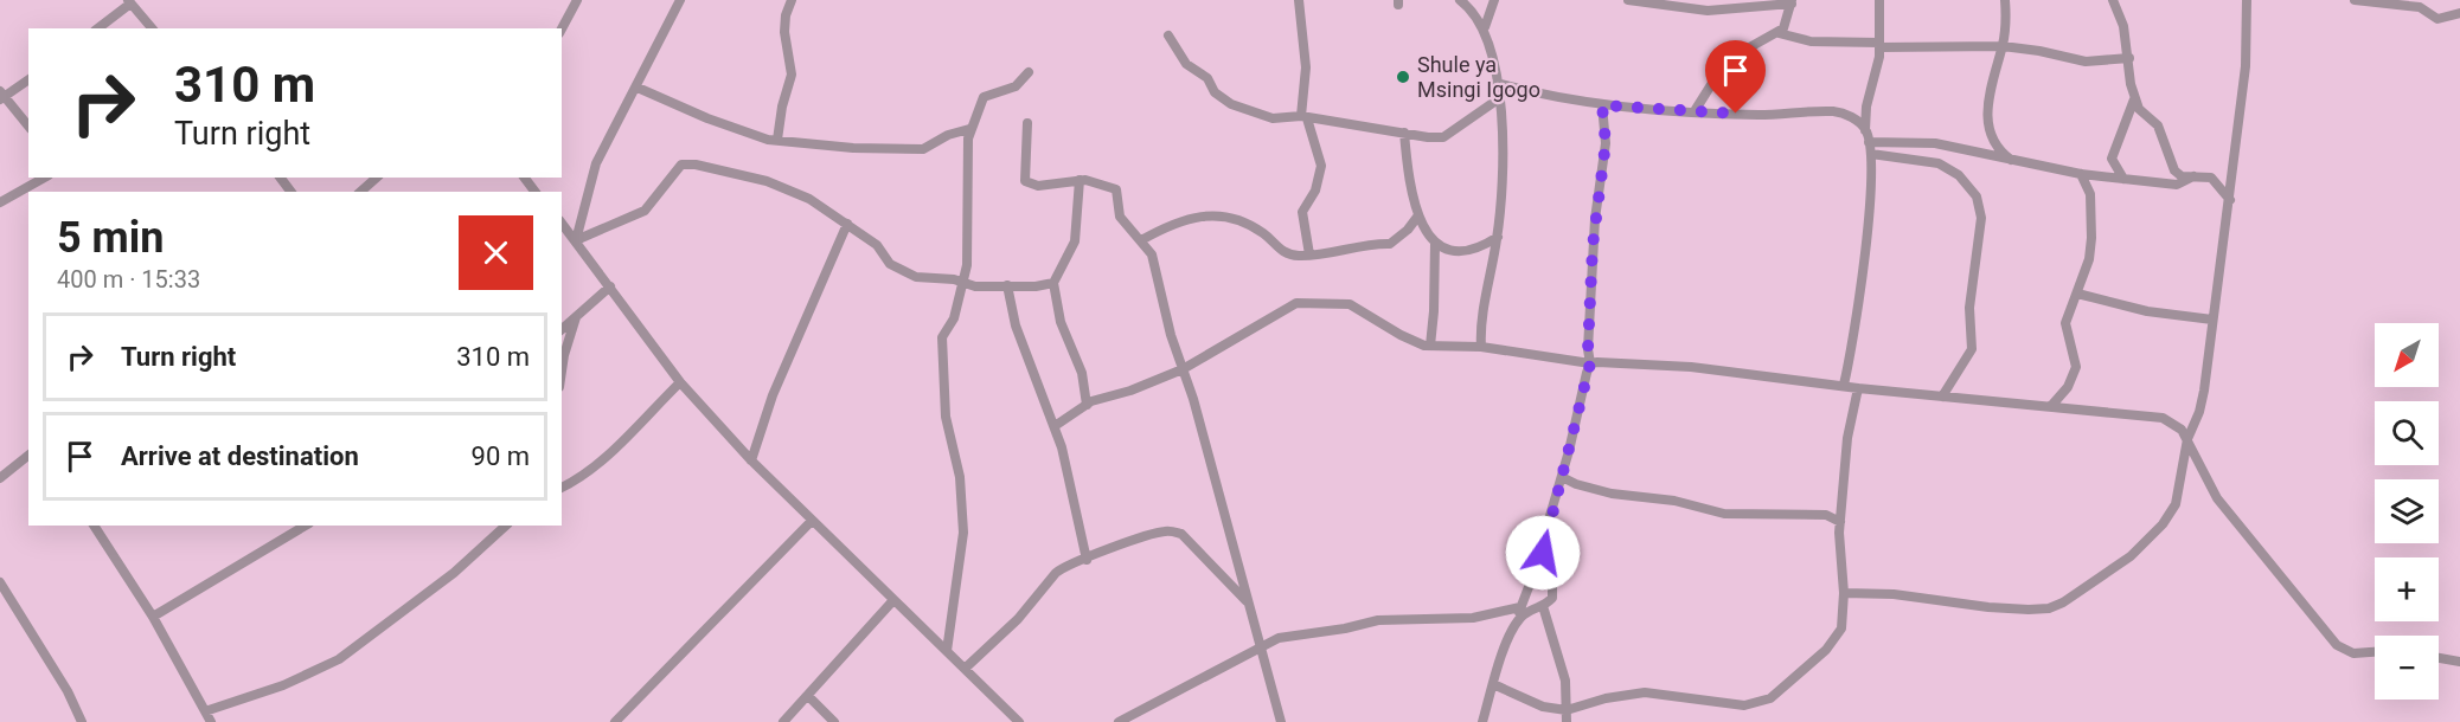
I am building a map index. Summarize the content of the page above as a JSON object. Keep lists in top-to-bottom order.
{
  "places": ["Shule ya Msingi Igogo"],
  "north": "bottom left",
  "page": {
    "turn": ["310 m", "Turn right"],
    "heading": ["5 min", "400 m · 15:33"],
    "list": [
      {
        "name": "Turn right",
        "value": "310 m"
      },
      {
        "name": "Arrive at destination",
        "value": "90 m"
      }
    ],
    "map_buttons": ["+", "−"]
  }
}
